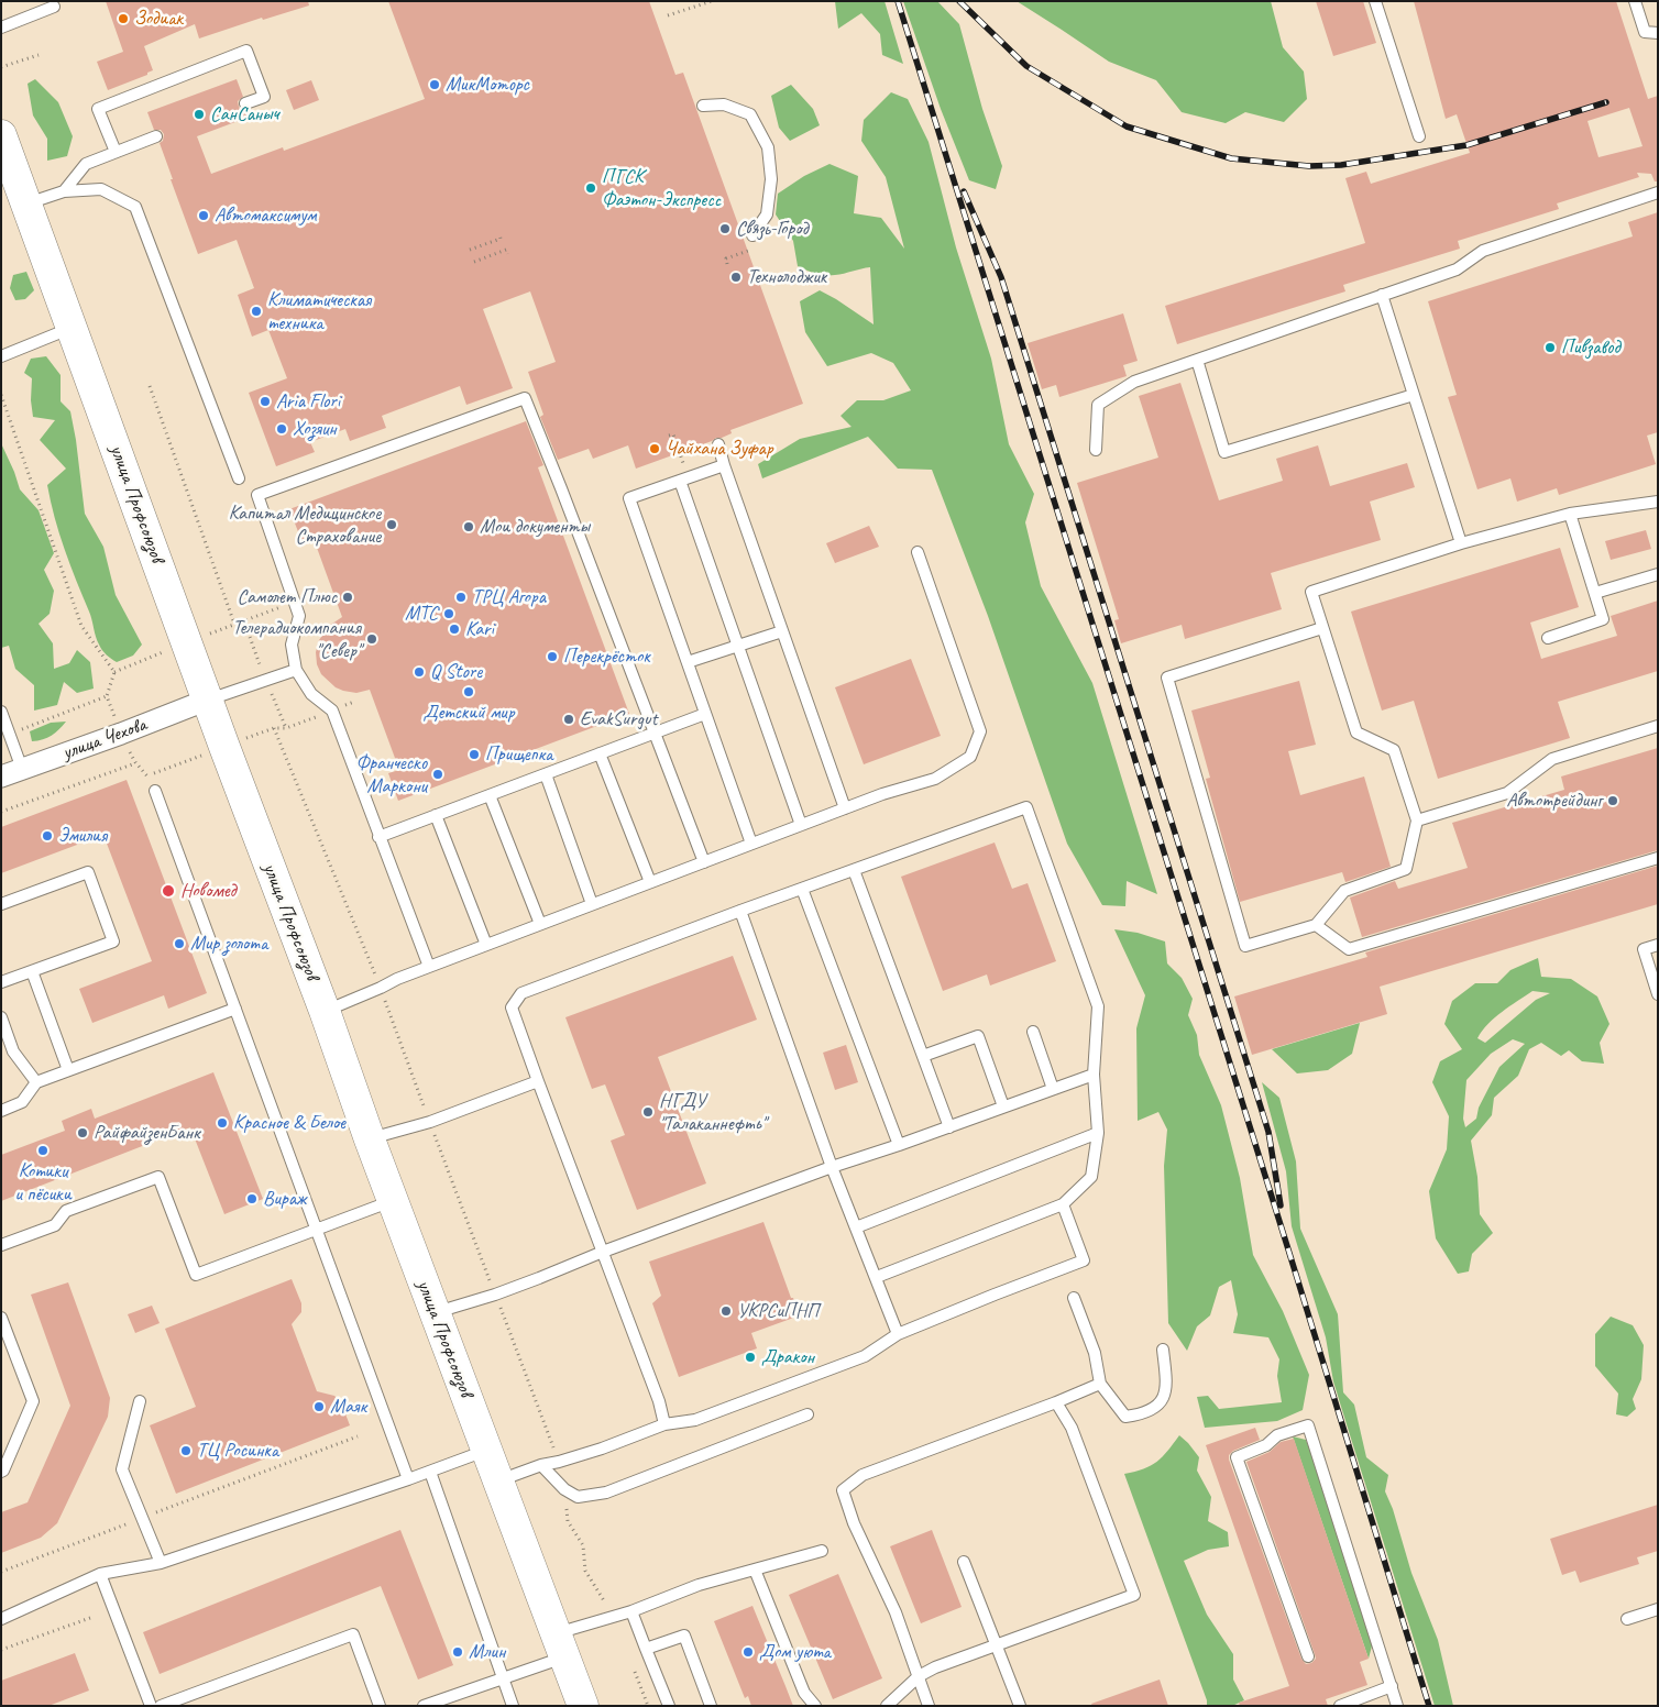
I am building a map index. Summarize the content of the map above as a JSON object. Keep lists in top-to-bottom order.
{
  "streets": {
    "main road": ["улица Профсоюзов"],
    "street": ["улица Чехова"]
  },
  "crossings": [
    ["улица Профсоюзов", "улица Чехова"]
  ],
  "places": [
    "Зодиак",
    "МикМоторс",
    "СанСаныч",
    "ПГСК Фаэтон-Экспресс",
    "Автомаксимум",
    "Связь-Город",
    "Технолоджик",
    "Климатическая техника",
    "Пивзавод",
    "Aria Flori",
    "Хозяин",
    "Чайхана Зуфар",
    "Капитал Медицинское Страхование",
    "Мои документы",
    "Самолет Плюс",
    "ТРЦ Агора",
    "МТС",
    "Kari",
    "Телерадиокомпания \"Север\"",
    "Перекрёсток",
    "Q Store",
    "Детский мир",
    "EvakSurgut",
    "Прищепка",
    "Франческо Маркони",
    "Автотрейдинг",
    "Эмилия",
    "Новомед",
    "Мир золота",
    "НГДУ \"Талаканнефть\"",
    "Красное & Белое",
    "РайфайзенБанк",
    "Котики и пёсики",
    "Вираж",
    "УКРСиПНП",
    "Дракон",
    "Маяк",
    "ТЦ Росинка",
    "Млин",
    "Дом уюта"
  ]
}
